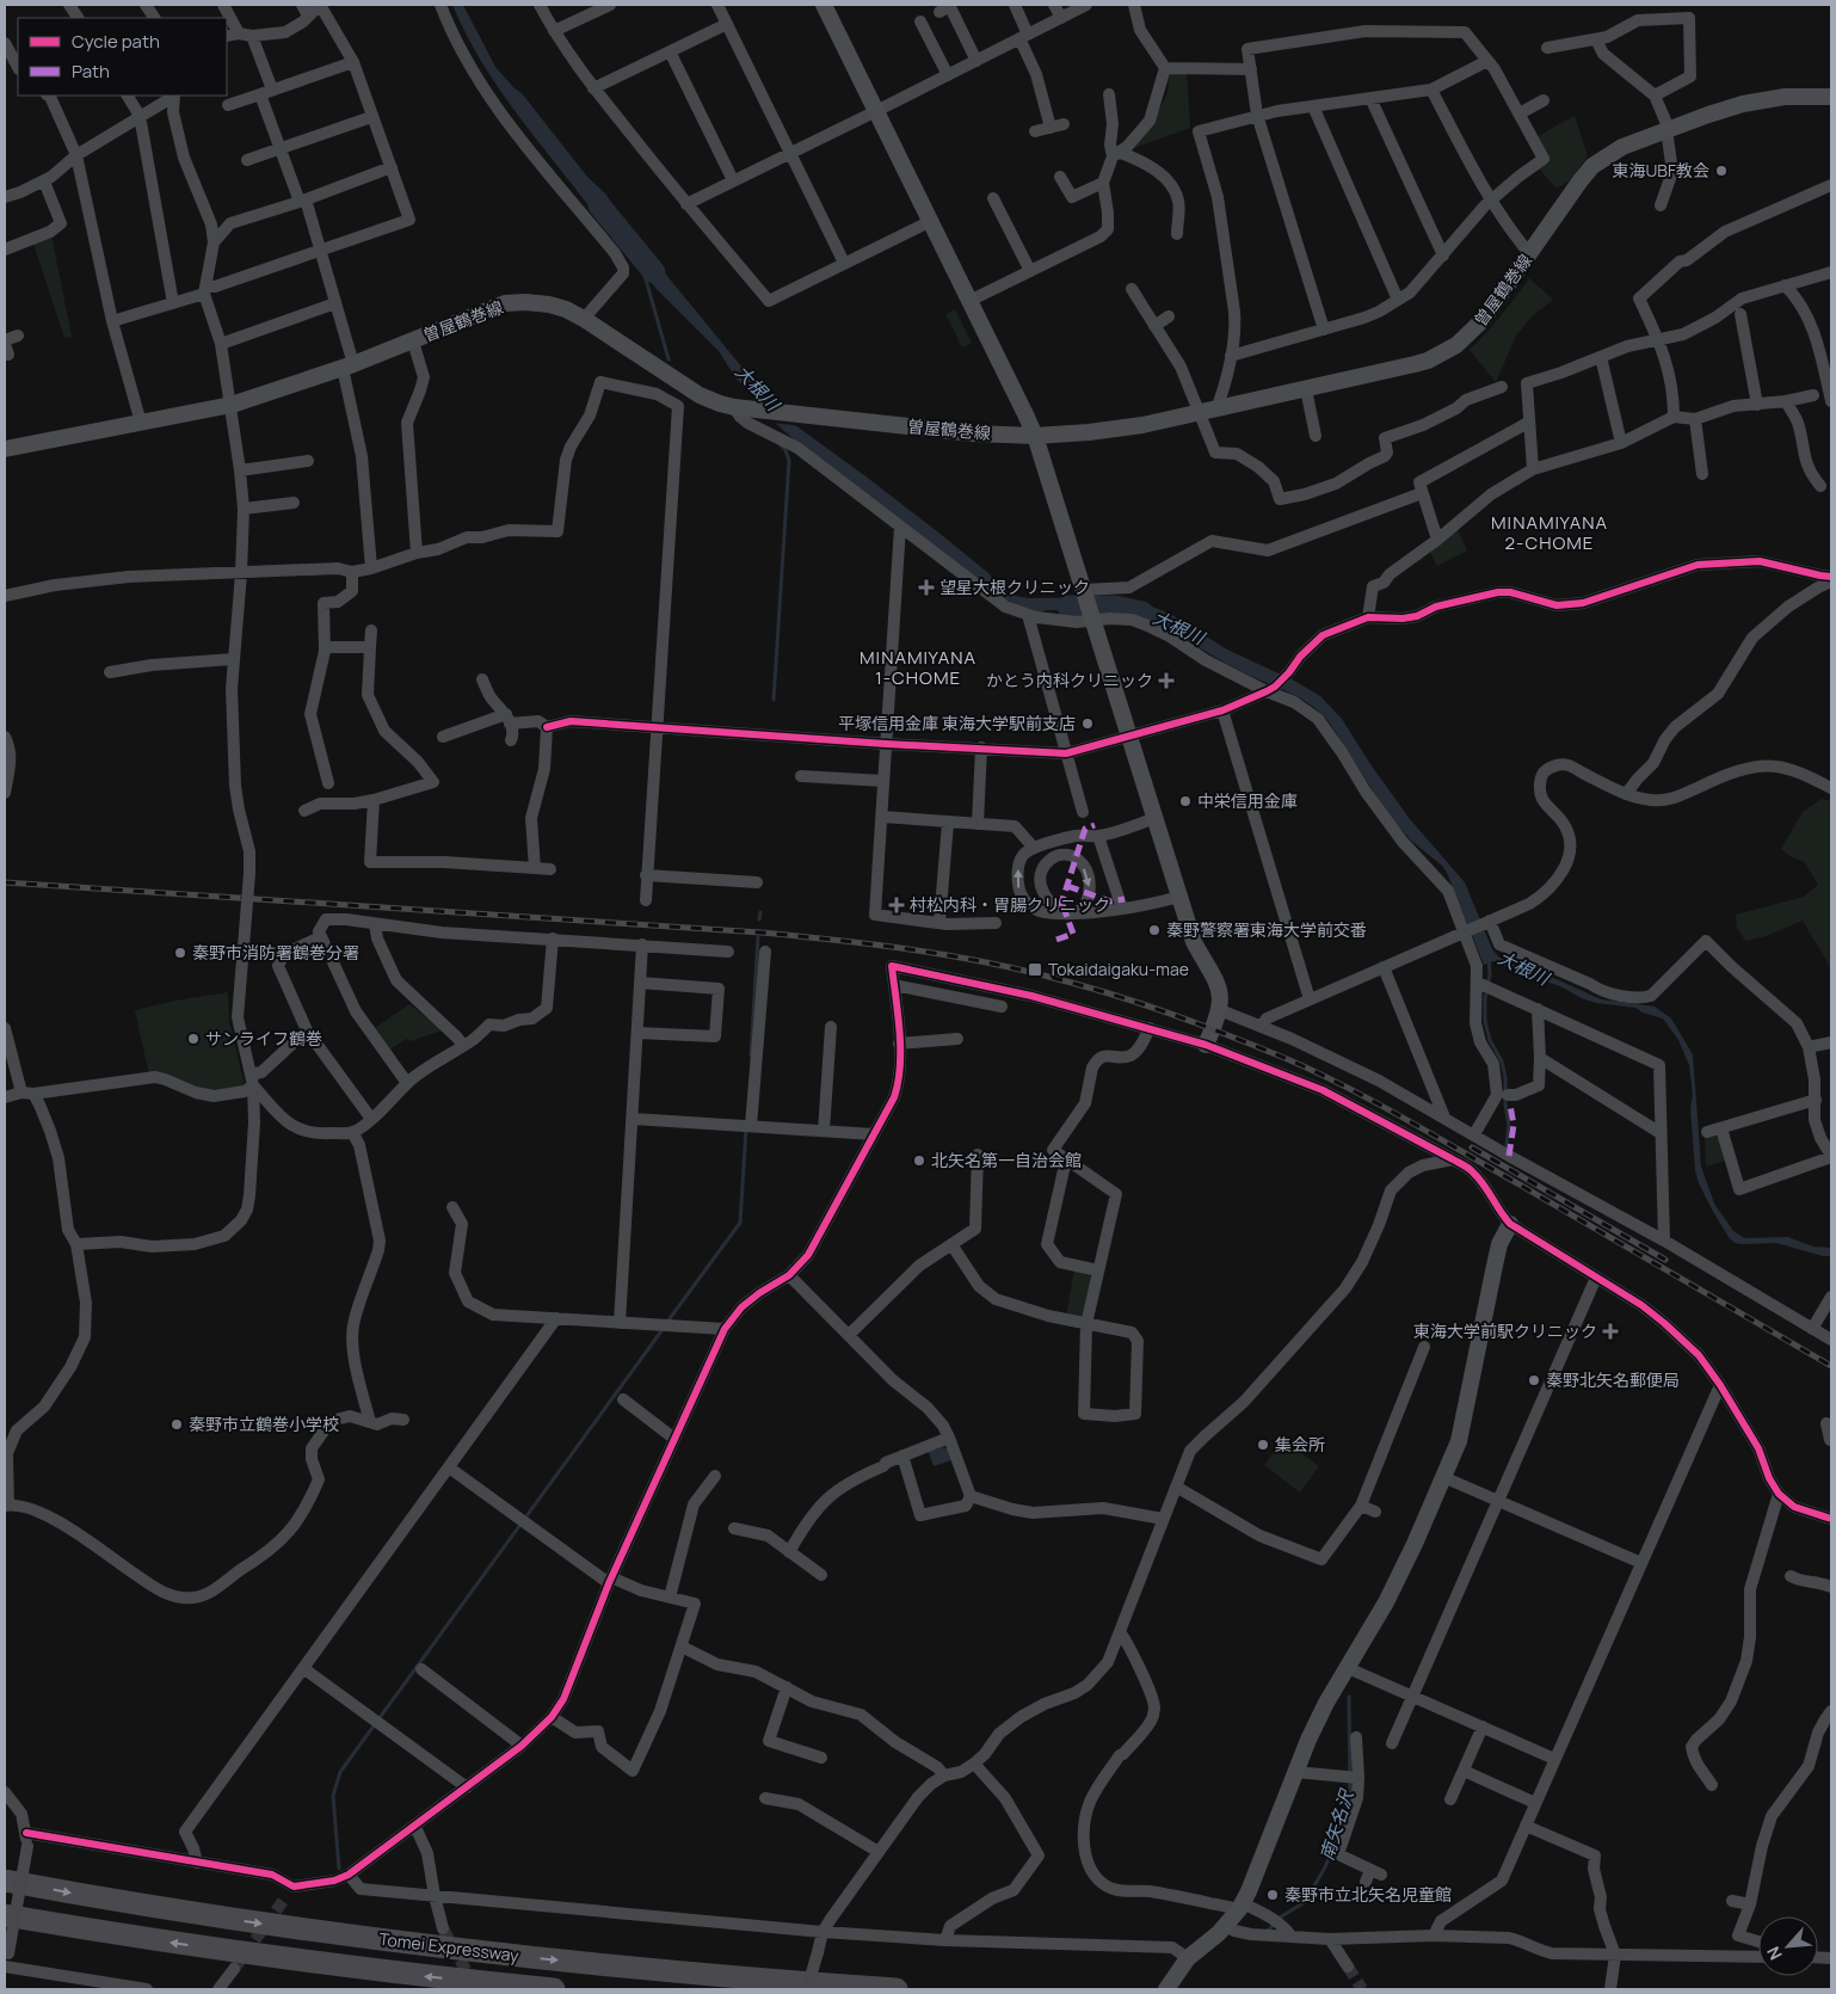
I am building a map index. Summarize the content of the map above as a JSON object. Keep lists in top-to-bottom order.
{
  "streets": {
    "highway": ["Tomei Expressway"],
    "main road": ["曽屋鶴巻線"]
  },
  "districts": ["MINAMIYANA 2-CHOME", "MINAMIYANA 1-CHOME"],
  "water": ["大根川", "南矢名沢"],
  "places": {
    "other": [
      "東海UBF教会",
      "平塚信用金庫 東海大学駅前支店",
      "中栄信用金庫",
      "秦野警察署東海大学前交番",
      "秦野市消防署鶴巻分署",
      "サンライフ鶴巻",
      "北矢名第一自治会館",
      "秦野北矢名郵便局",
      "秦野市立鶴巻小学校",
      "集会所",
      "秦野市立北矢名児童館"
    ],
    "health": [
      "望星大根クリニック",
      "かとう内科クリニック",
      "村松内科・胃腸クリニック",
      "東海大学前駅クリニック"
    ],
    "transit": ["Tokaidaigaku-mae"]
  },
  "legend": ["Cycle path", "Path"],
  "north": "bottom left"
}
